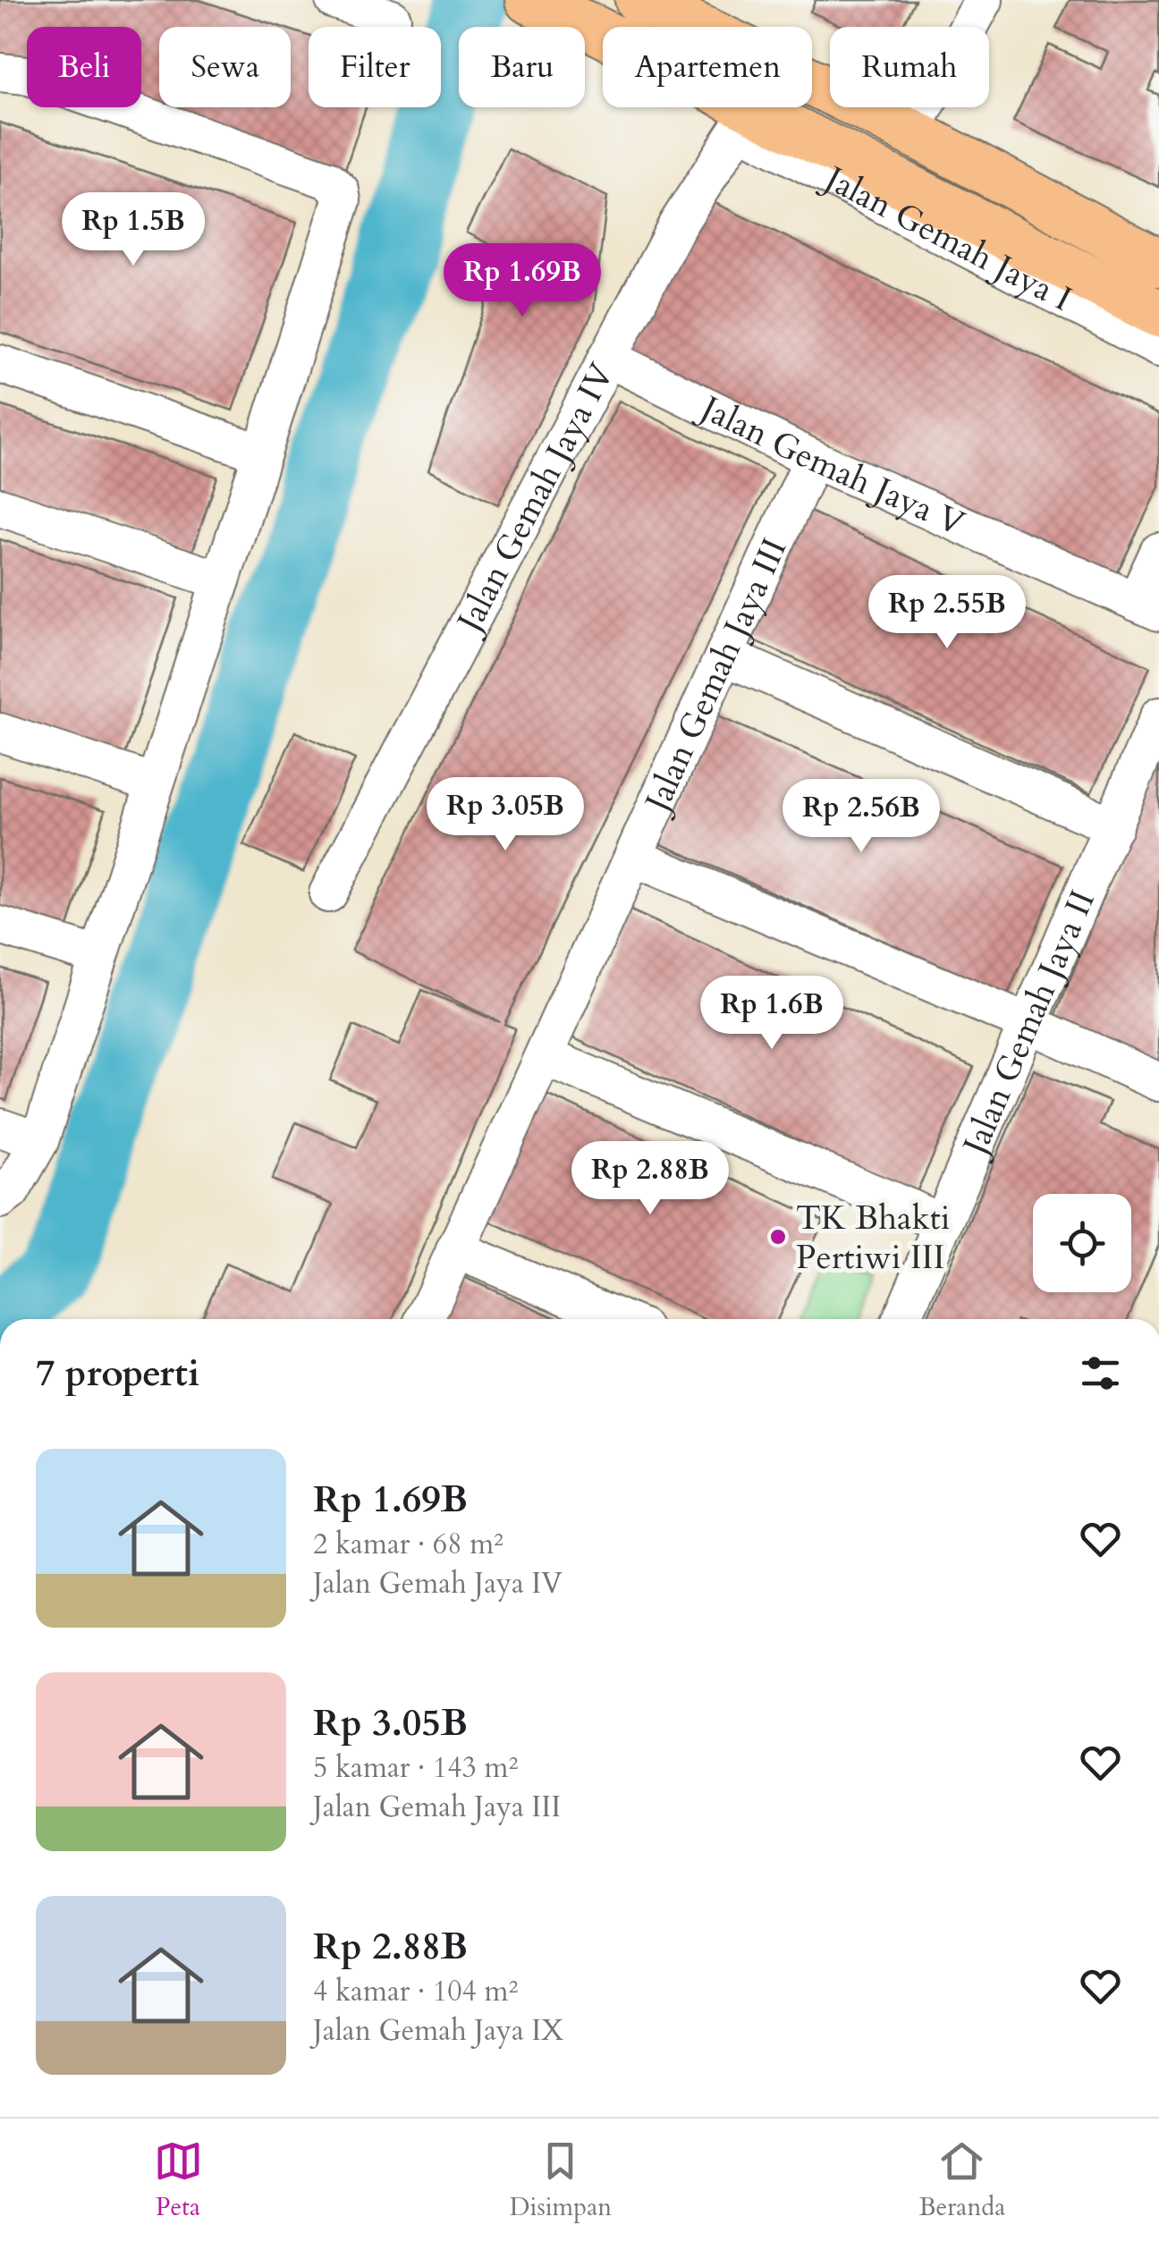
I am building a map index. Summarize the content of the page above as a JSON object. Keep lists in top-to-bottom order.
{
  "streets": {
    "street": [
      "Jalan Gemah Jaya I",
      "Jalan Gemah Jaya V",
      "Jalan Gemah Jaya IV",
      "Jalan Gemah Jaya III",
      "Jalan Gemah Jaya II"
    ]
  },
  "crossings": [
    ["Jalan Gemah Jaya I", "Jalan Gemah Jaya IV"],
    ["Jalan Gemah Jaya V", "Jalan Gemah Jaya IV"],
    ["Jalan Gemah Jaya V", "Jalan Gemah Jaya III"]
  ],
  "places": ["TK Bhakti Pertiwi III"],
  "page": {
    "chip": [
      "Beli",
      "Sewa",
      "Filter",
      "Baru",
      "Apartemen",
      "Rumah"
    ],
    "price": [
      "Rp 1.5B",
      "Rp 1.69B",
      "Rp 2.55B",
      "Rp 3.05B",
      "Rp 2.56B",
      "Rp 1.6B",
      "Rp 2.88B"
    ],
    "heading": "7 properti",
    "list": [
      {
        "name": "Rp 1.69B",
        "note": "2 kamar · 68 m² · Jalan Gemah Jaya IV"
      },
      {
        "name": "Rp 3.05B",
        "note": "5 kamar · 143 m² · Jalan Gemah Jaya III"
      },
      {
        "name": "Rp 2.88B",
        "note": "4 kamar · 104 m² · Jalan Gemah Jaya IX"
      }
    ],
    "tabs": ["Peta", "Disimpan", "Beranda"]
  }
}
